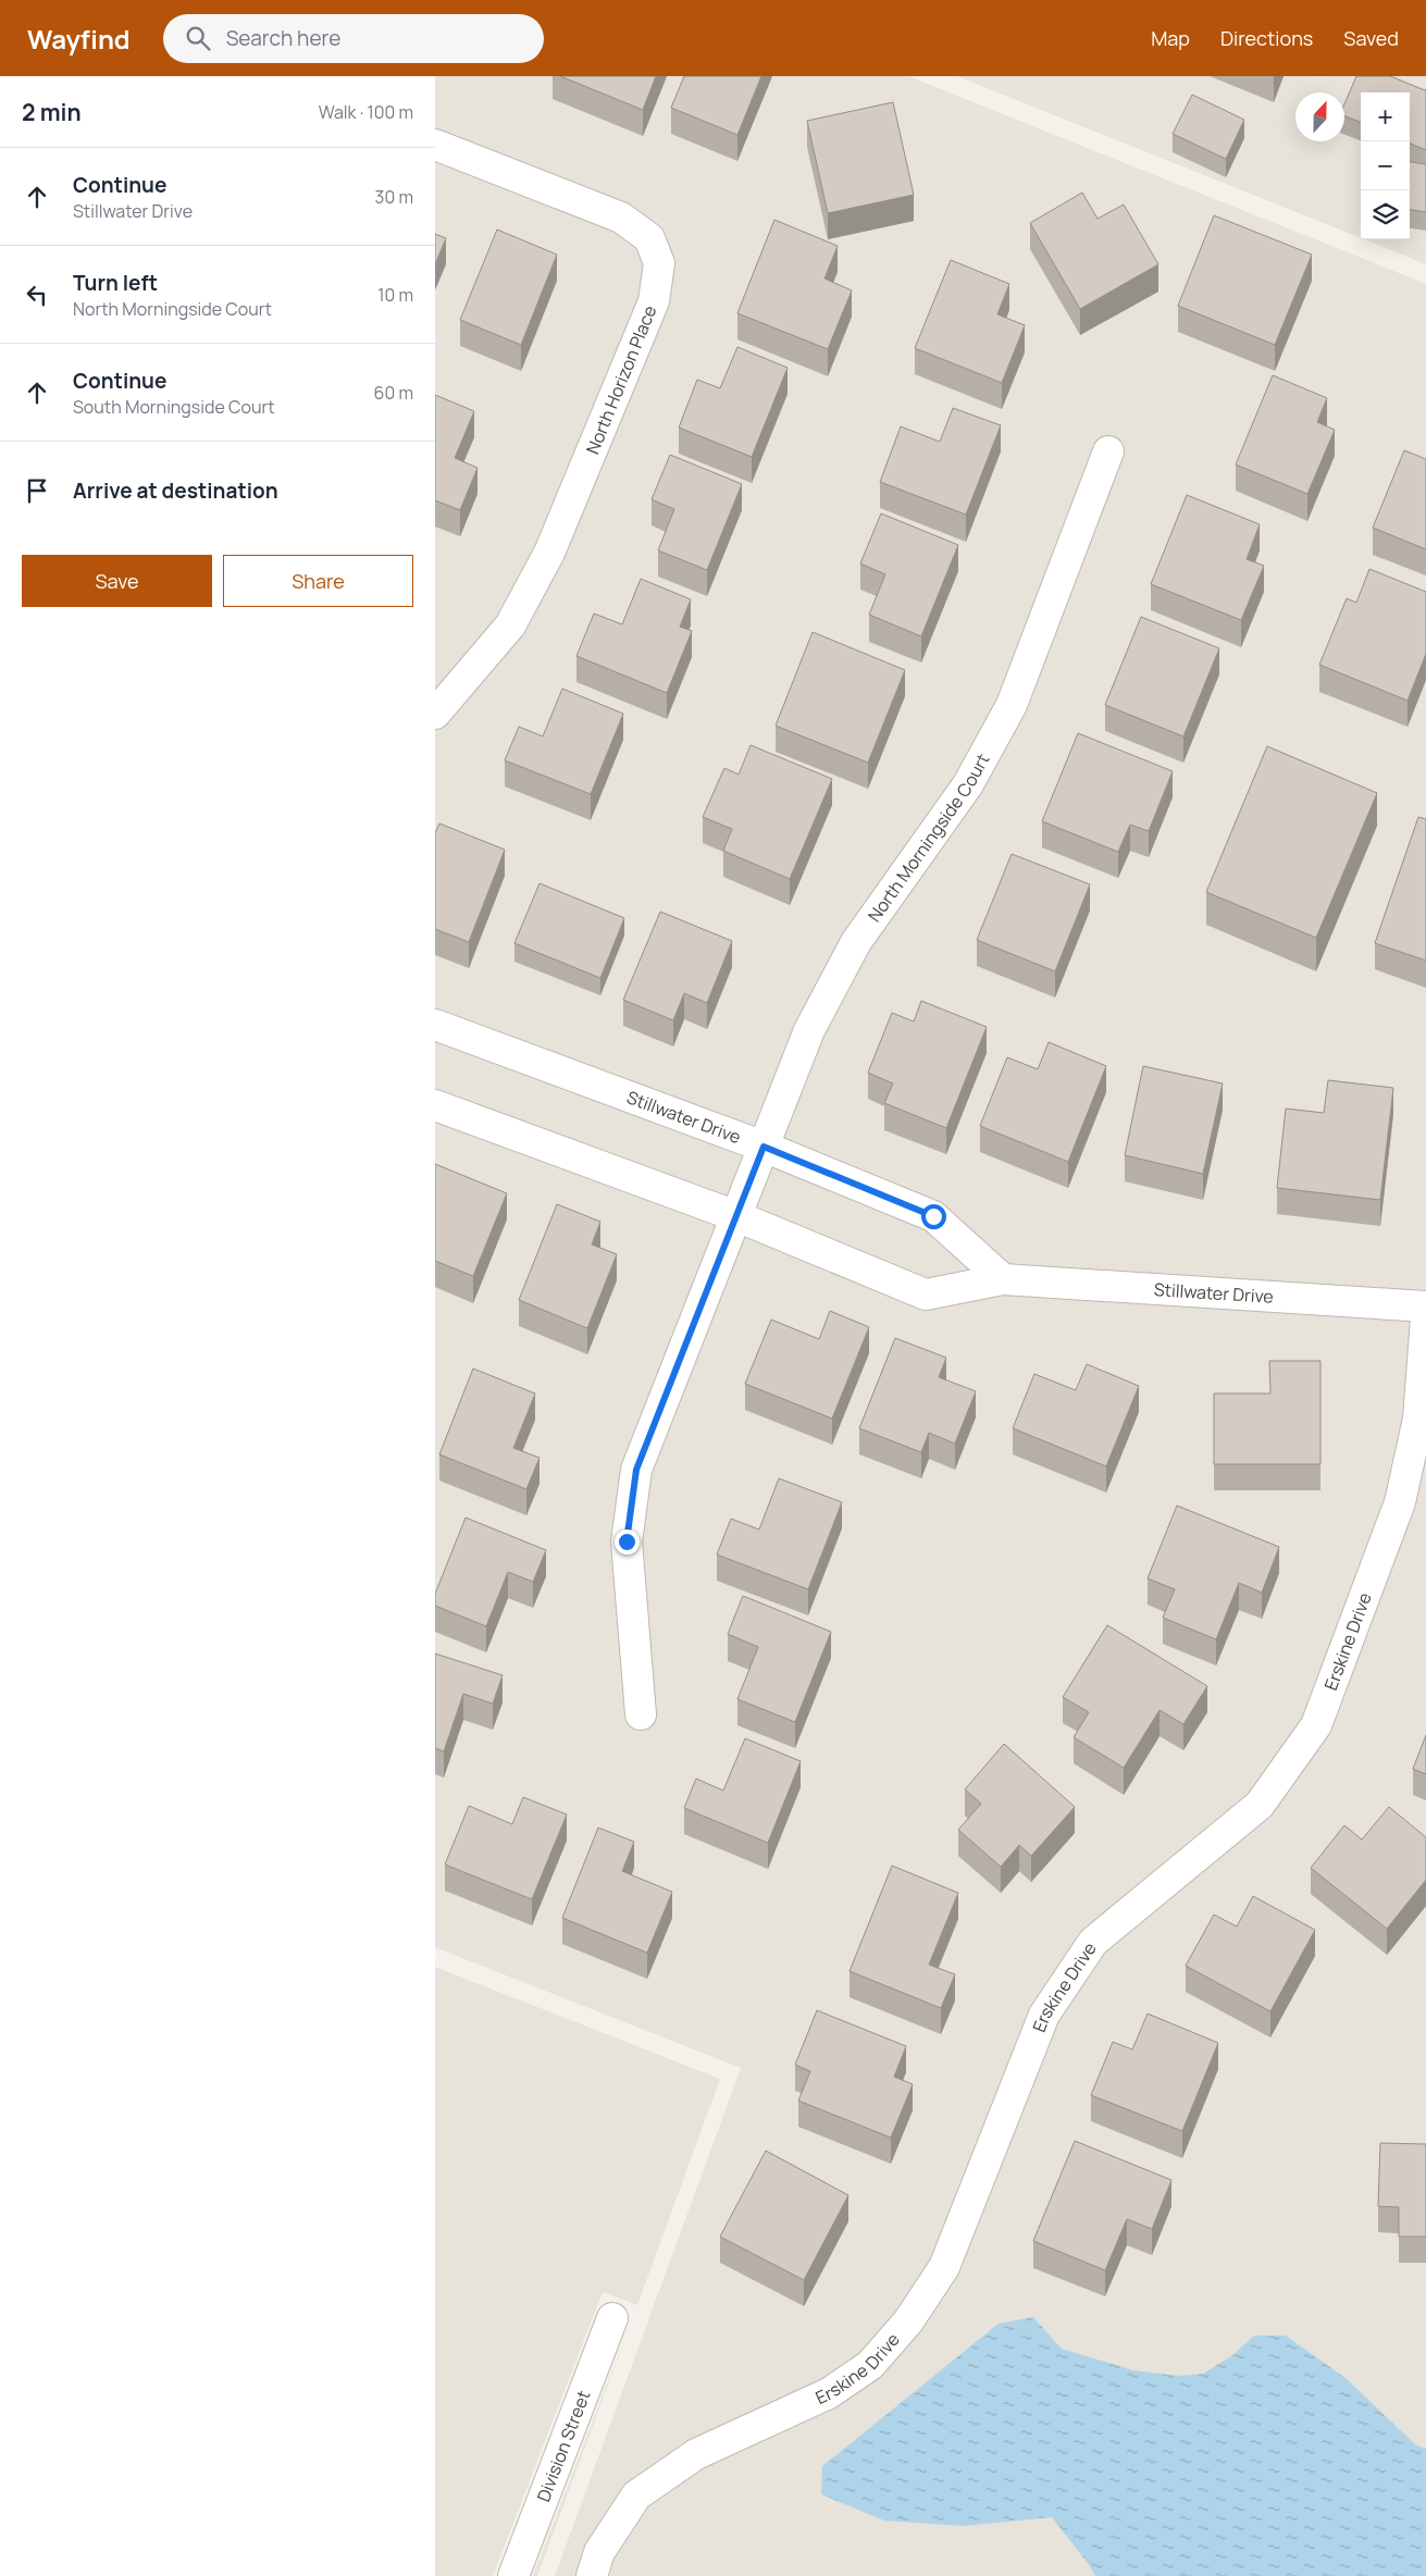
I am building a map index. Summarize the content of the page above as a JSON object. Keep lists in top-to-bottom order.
{
  "streets": {
    "street": [
      "North Horizon Place",
      "North Morningside Court",
      "Stillwater Drive",
      "Erskine Drive",
      "Division Street"
    ]
  },
  "crossings": [
    ["North Morningside Court", "Stillwater Drive"]
  ],
  "north": "top",
  "page": {
    "header": "Wayfind",
    "search": "Search here",
    "nav": ["Map", "Directions", "Saved"],
    "heading": ["2 min", "Walk · 100 m"],
    "map_buttons": ["+", "−"],
    "list": [
      ["Continue", "Stillwater Drive", "30 m"],
      ["Turn left", "North Morningside Court", "10 m"],
      ["Continue", "South Morningside Court", "60 m"],
      "Arrive at destination"
    ],
    "buttons": ["Save", "Share"]
  }
}
